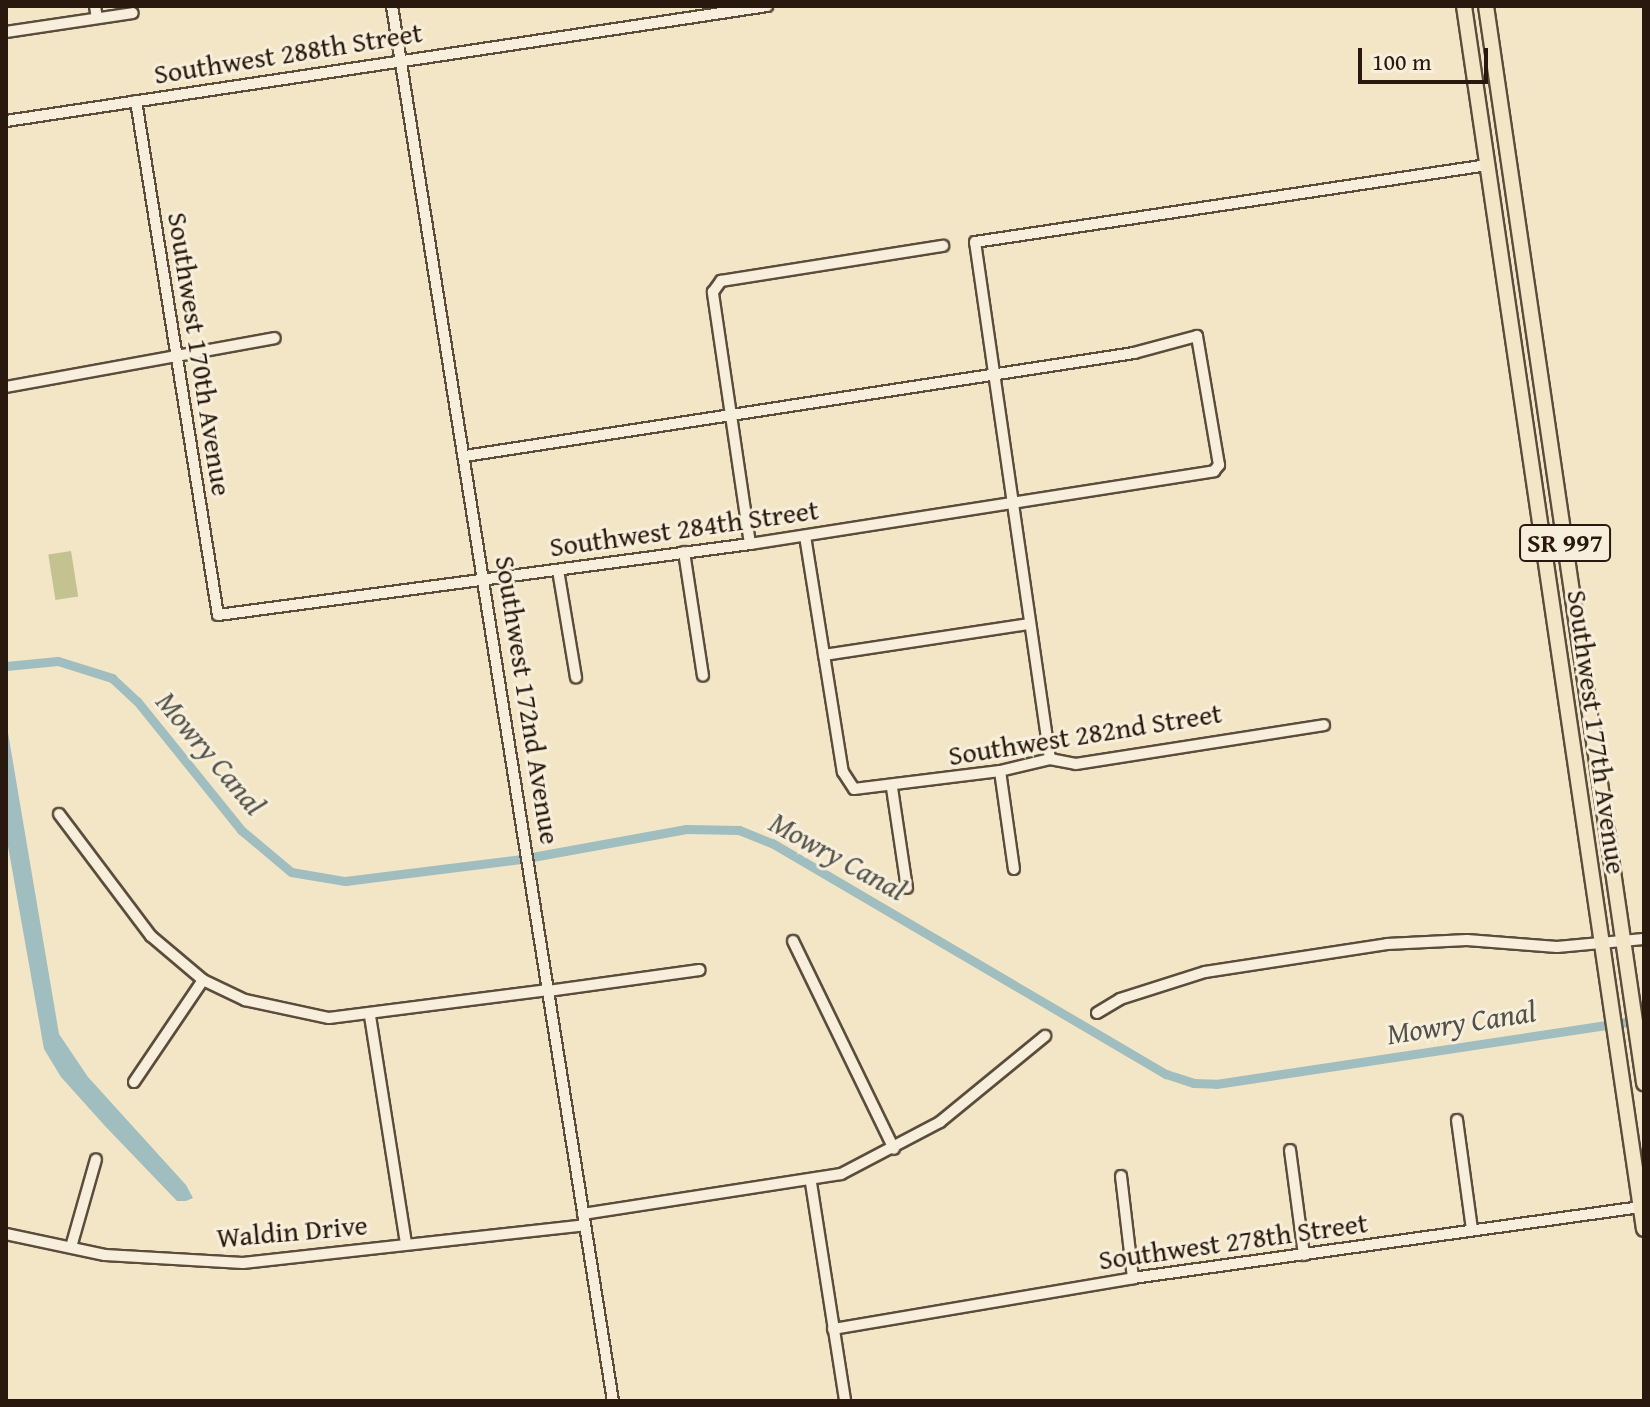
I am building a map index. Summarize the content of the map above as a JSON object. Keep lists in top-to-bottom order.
{
  "streets": {
    "highway": ["SR 997", "Southwest 177th Avenue"],
    "street": [
      "Southwest 288th Street",
      "Southwest 170th Avenue",
      "Southwest 284th Street",
      "Southwest 172nd Avenue",
      "Southwest 282nd Street",
      "Waldin Drive",
      "Southwest 278th Street"
    ]
  },
  "crossings": [
    ["Southwest 288th Street", "Southwest 170th Avenue"],
    ["Southwest 288th Street", "Southwest 172nd Avenue"],
    ["Southwest 170th Avenue", "Southwest 284th Street"],
    ["Southwest 284th Street", "Southwest 172nd Avenue"],
    ["Southwest 172nd Avenue", "Waldin Drive"],
    ["Southwest 177th Avenue", "Southwest 278th Street"]
  ],
  "water": ["Mowry Canal"],
  "scale_bar": "100 m"
}
